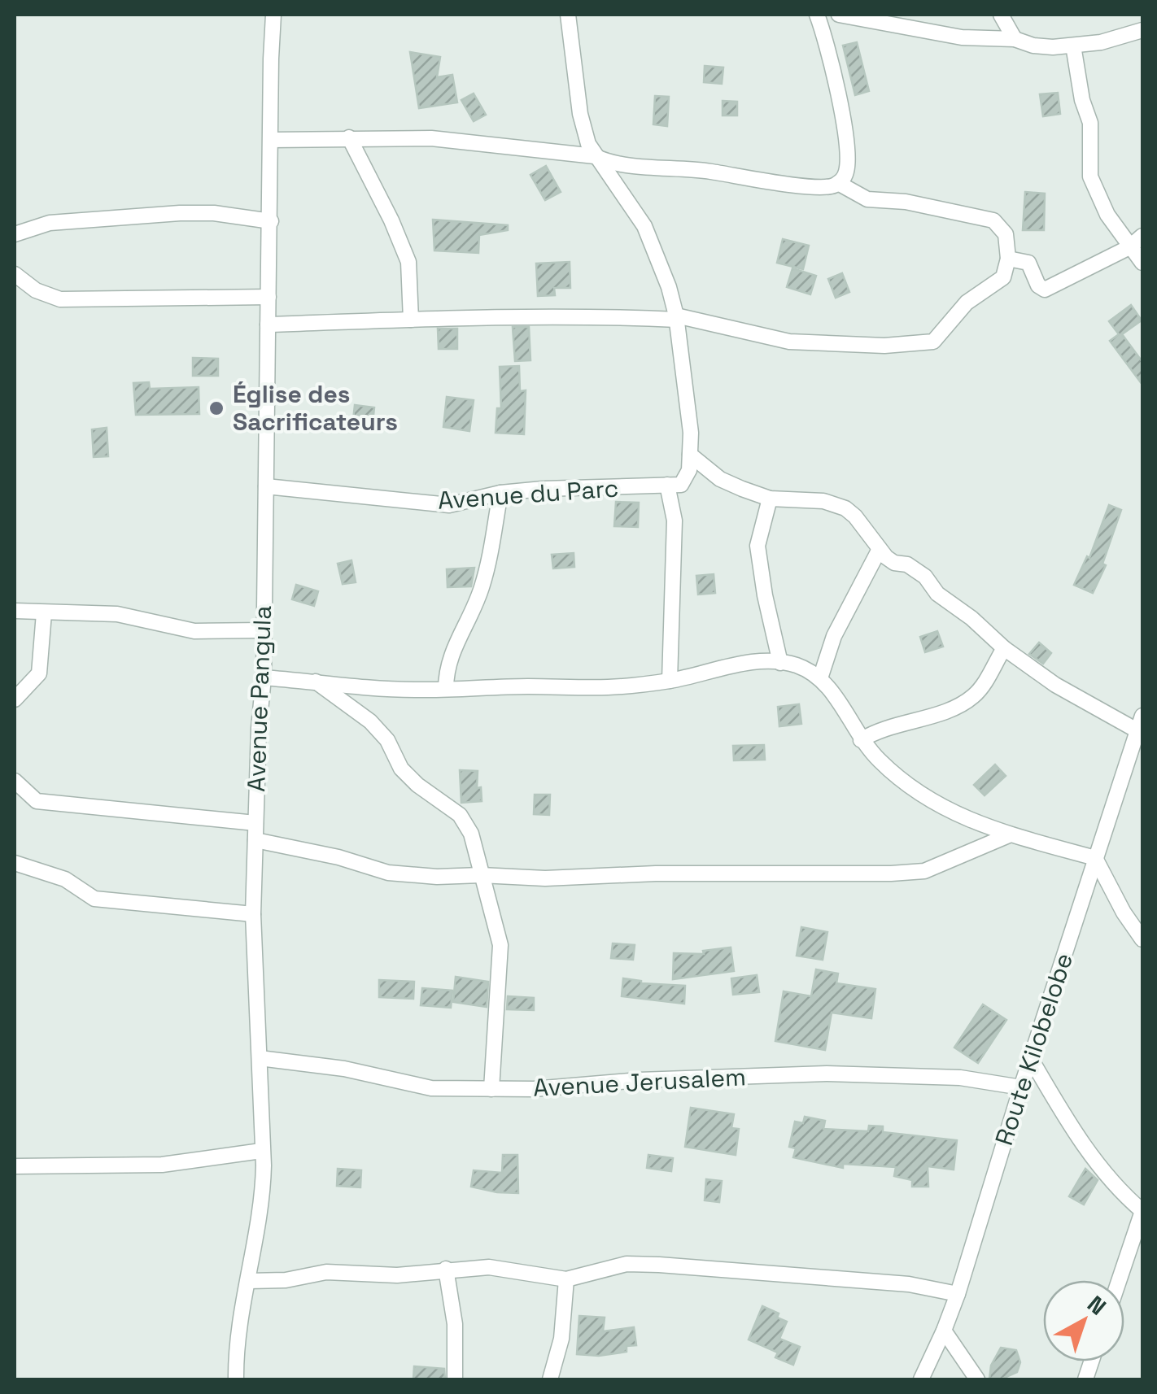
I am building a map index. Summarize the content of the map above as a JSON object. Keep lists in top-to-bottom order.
{
  "streets": {
    "street": [
      "Avenue du Parc",
      "Avenue Pangula",
      "Route Kilobelobe",
      "Avenue Jerusalem"
    ]
  },
  "crossings": [
    ["Avenue du Parc", "Avenue Pangula"],
    ["Avenue Pangula", "Avenue Jerusalem"],
    ["Route Kilobelobe", "Avenue Jerusalem"]
  ],
  "places": ["Église des Sacrificateurs"],
  "north": "top right"
}
